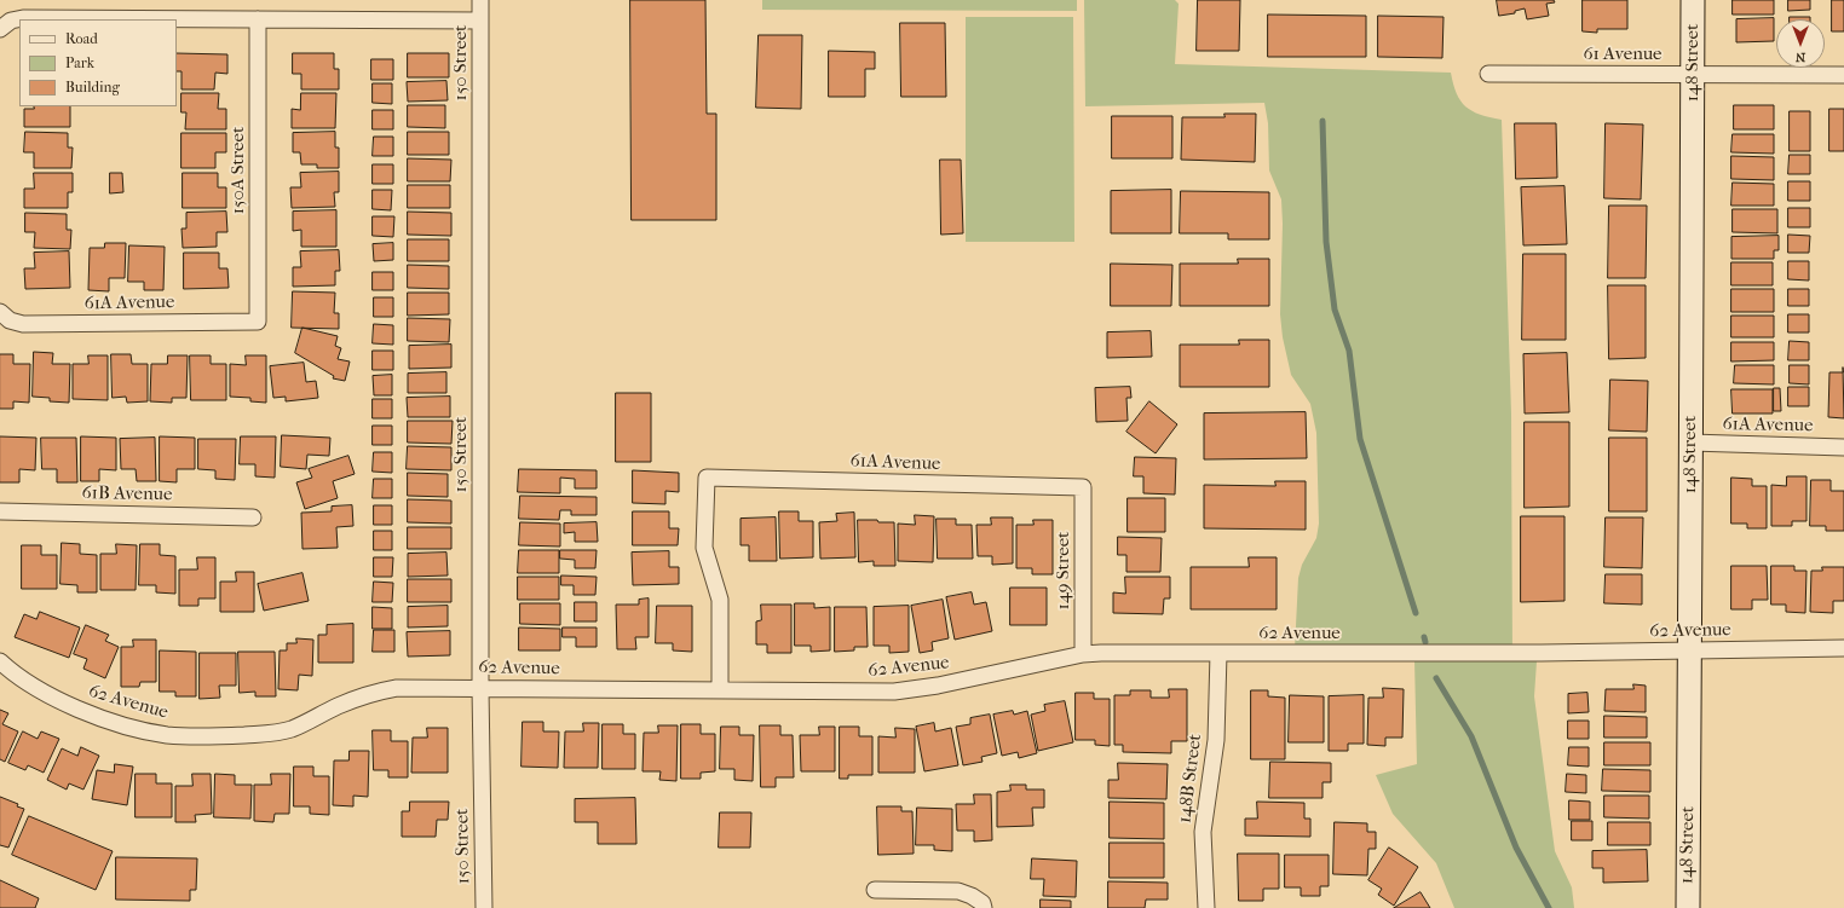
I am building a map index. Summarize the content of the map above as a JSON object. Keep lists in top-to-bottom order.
{
  "streets": {
    "main road": ["148 Street"],
    "street": [
      "61 Avenue",
      "150 Street",
      "150A Street",
      "61A Avenue",
      "61B Avenue",
      "149 Street",
      "62 Avenue",
      "148B Street"
    ]
  },
  "crossings": [
    ["61 Avenue", "148 Street"],
    ["150 Street", "62 Avenue"],
    ["148 Street", "61A Avenue"],
    ["148 Street", "62 Avenue"],
    ["150A Street", "61A Avenue"],
    ["61A Avenue", "149 Street"],
    ["61A Avenue", "62 Avenue"],
    ["149 Street", "62 Avenue"],
    ["62 Avenue", "148B Street"]
  ],
  "legend": ["Road", "Park", "Building"],
  "north": "bottom"
}
